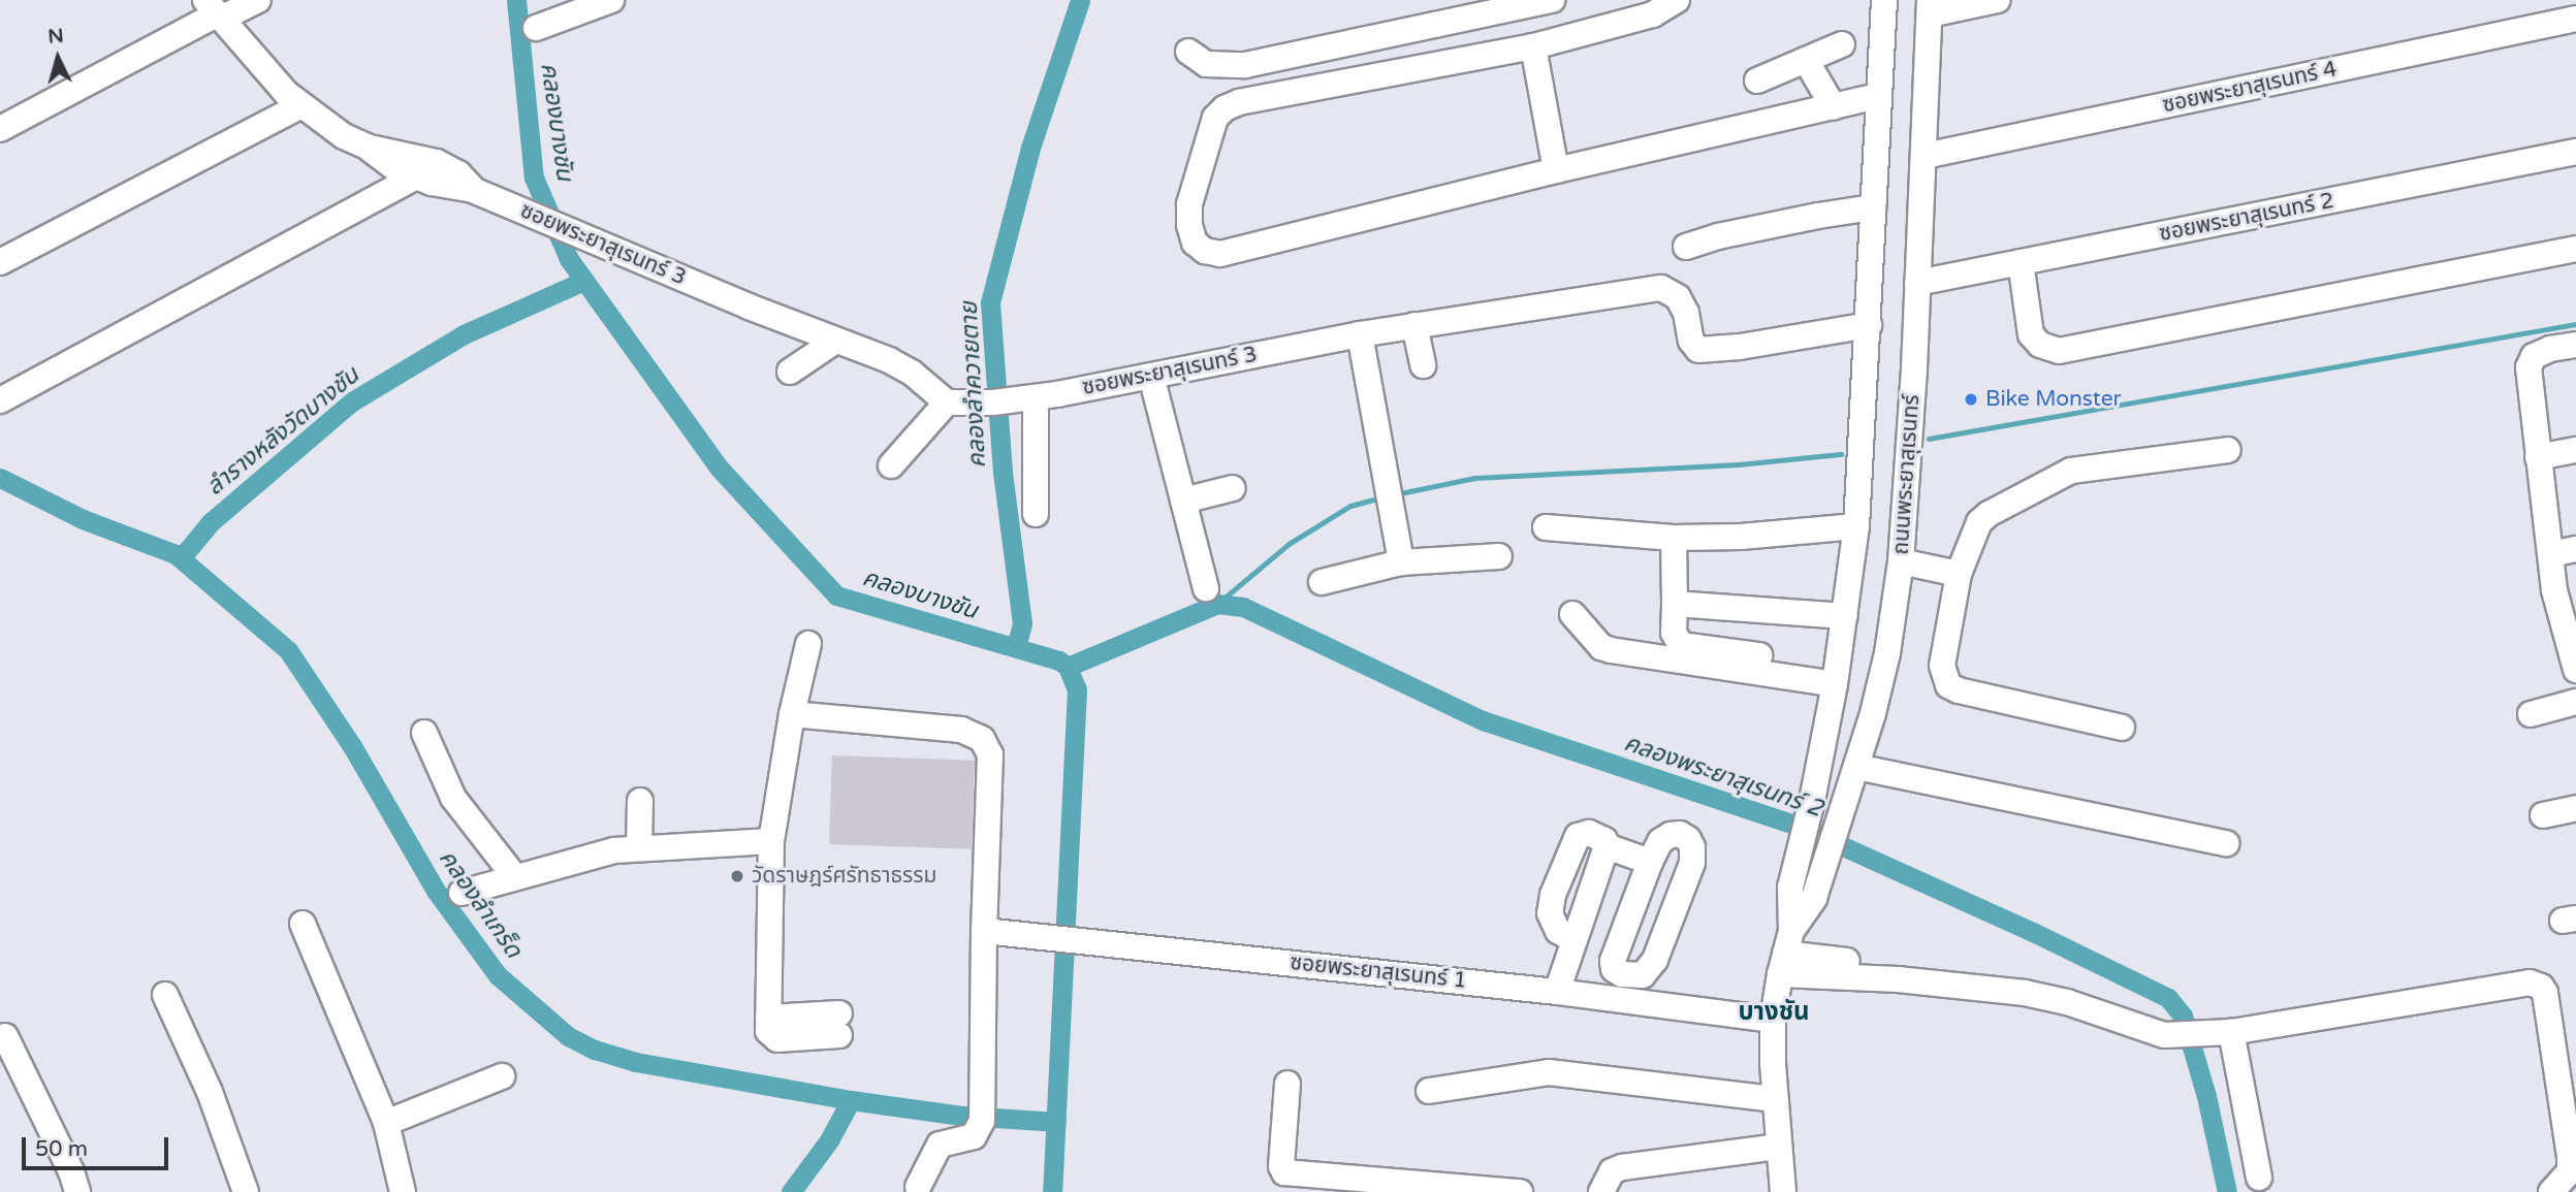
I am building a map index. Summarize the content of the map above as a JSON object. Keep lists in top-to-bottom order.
{
  "streets": {
    "street": [
      "ซอยพระยาสุเรนทร์ 4",
      "ซอยพระยาสุเรนทร์ 2",
      "ซอยพระยาสุเรนทร์ 3",
      "ถนนพระยาสุเรนทร์",
      "ซอยพระยาสุเรนทร์ 1"
    ]
  },
  "crossings": [
    ["ซอยพระยาสุเรนทร์ 4", "ถนนพระยาสุเรนทร์"],
    ["ซอยพระยาสุเรนทร์ 2", "ถนนพระยาสุเรนทร์"],
    ["ซอยพระยาสุเรนทร์ 3", "ถนนพระยาสุเรนทร์"],
    ["ถนนพระยาสุเรนทร์", "ซอยพระยาสุเรนทร์ 1"]
  ],
  "districts": ["บางชัน"],
  "water": [
    "คลองบางชัน",
    "คลองลำควายตาย",
    "ลำรางหลังวัดบางชัน",
    "คลองพระยาสุเรนทร์ 2",
    "คลองลำเกร็ด"
  ],
  "places": ["Bike Monster", "วัดราษฎร์ศรัทธาธรรม"],
  "scale_bar": "50 m",
  "north": "top"
}
